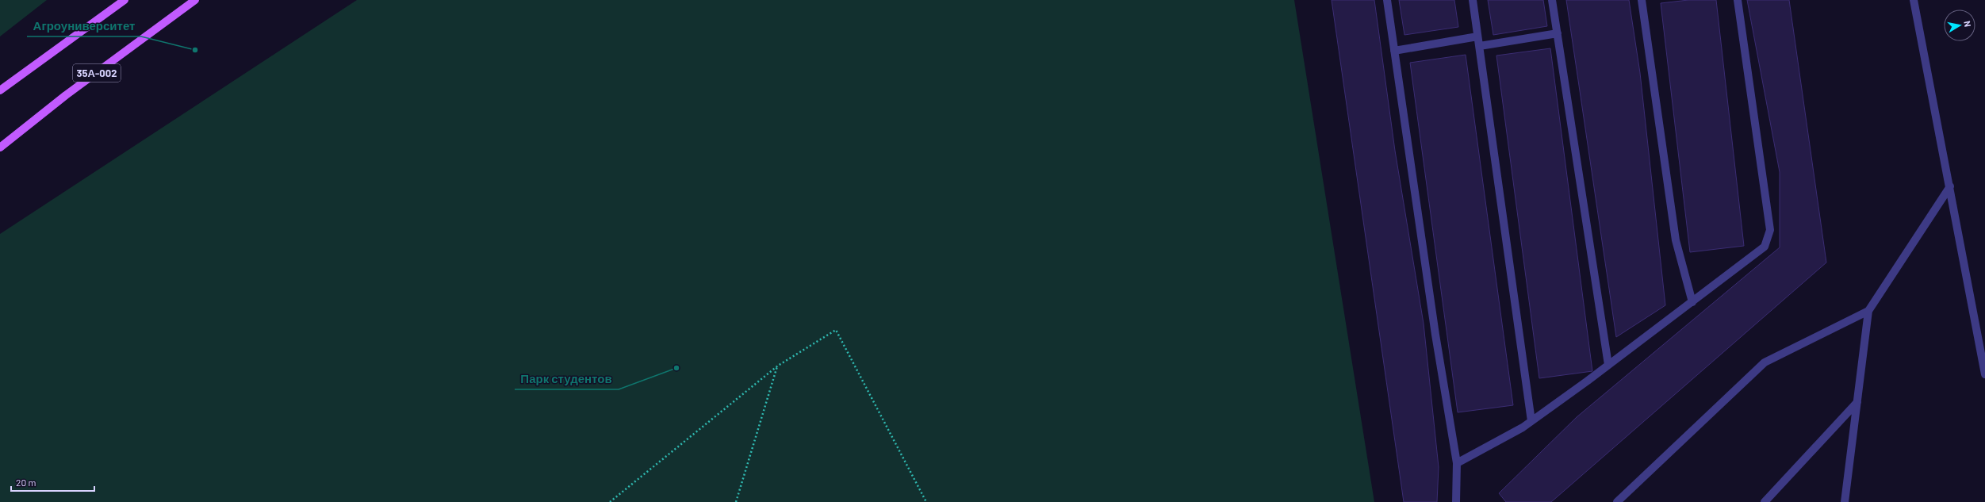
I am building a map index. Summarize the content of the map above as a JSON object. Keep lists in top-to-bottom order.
{
  "streets": {
    "main road": ["35А-002"]
  },
  "places": ["Агроуниверситет", "Парк студентов"],
  "scale_bar": "20 m",
  "north": "right"
}
